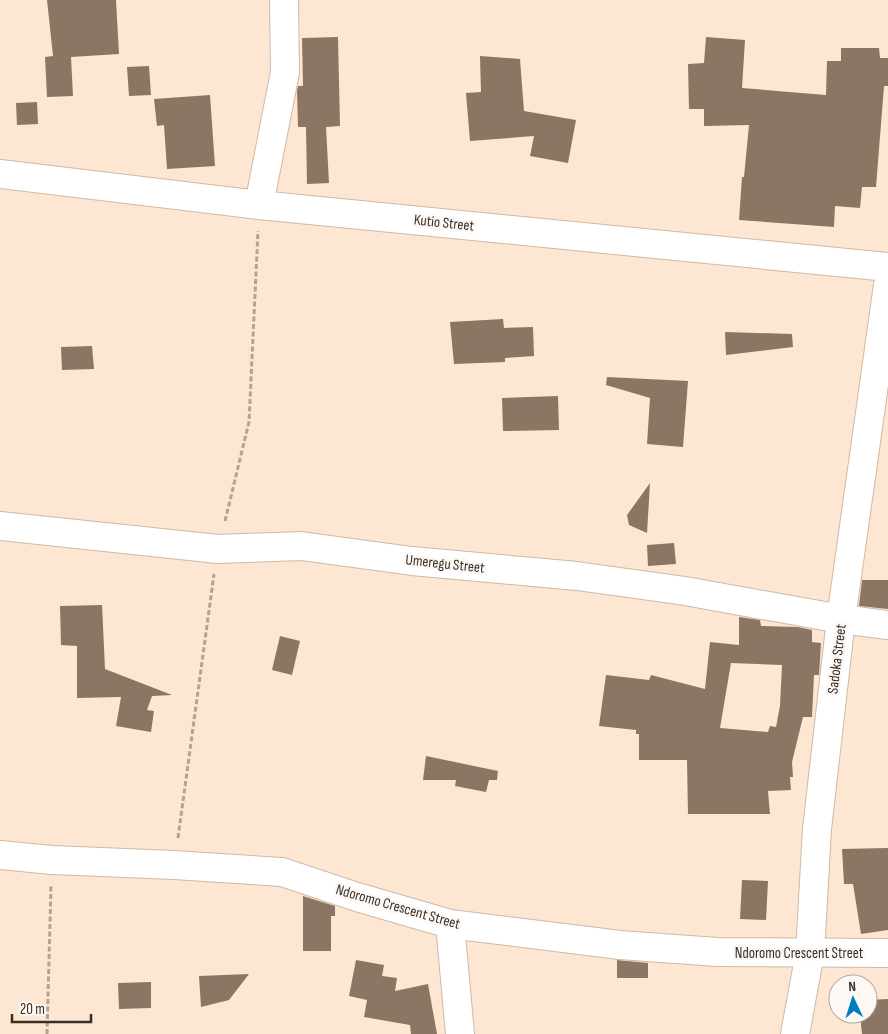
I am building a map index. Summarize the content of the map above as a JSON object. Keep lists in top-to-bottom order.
{
  "streets": {
    "street": [
      "Kutio Street",
      "Umeregu Street",
      "Sadoka Street",
      "Ndoromo Crescent Street"
    ]
  },
  "crossings": [
    ["Umeregu Street", "Sadoka Street"],
    ["Sadoka Street", "Ndoromo Crescent Street"]
  ],
  "scale_bar": "20 m",
  "north": "top"
}
